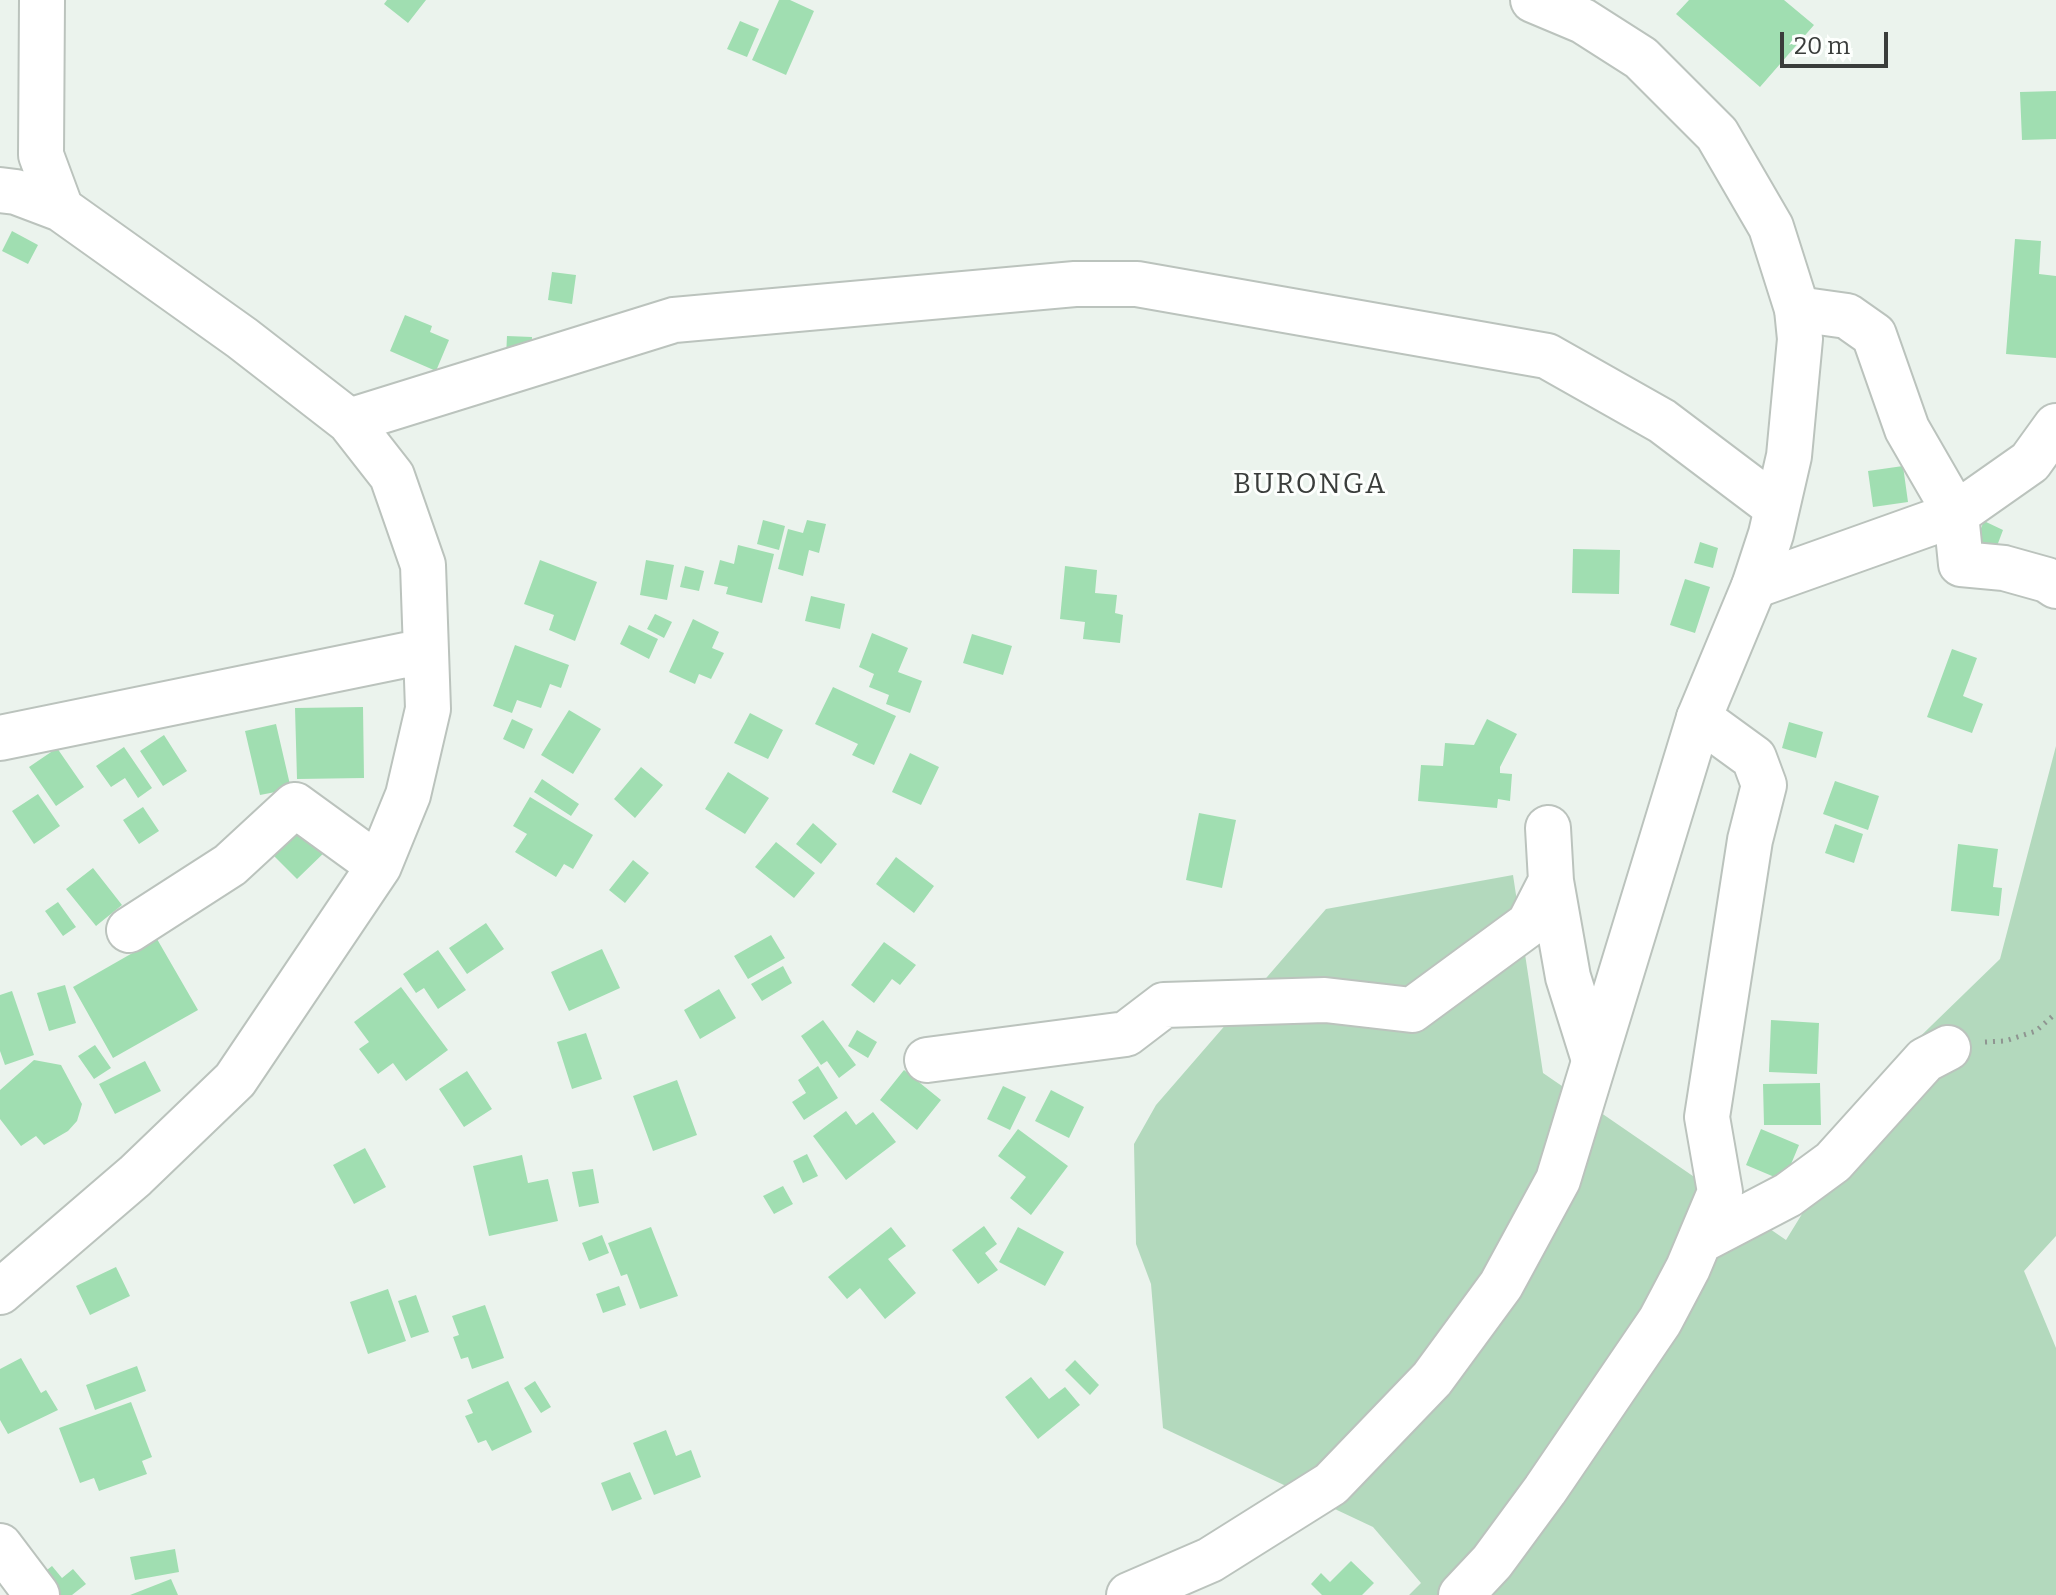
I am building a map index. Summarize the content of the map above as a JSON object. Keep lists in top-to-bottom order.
{
  "districts": ["BURONGA"],
  "scale_bar": "20 m"
}
